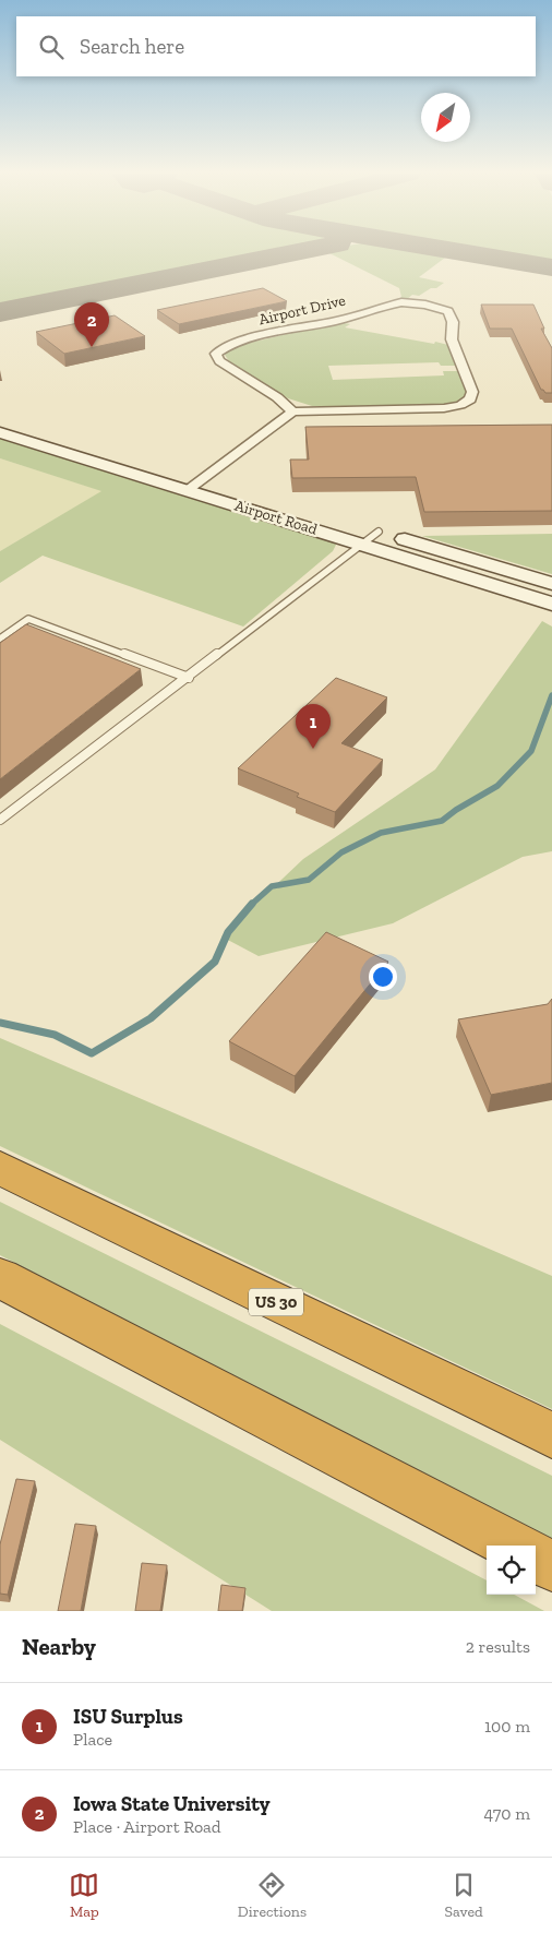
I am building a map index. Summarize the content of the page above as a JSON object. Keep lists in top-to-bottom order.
{
  "streets": {
    "highway": ["US 30"],
    "main road": ["Airport Road"],
    "street": ["Airport Drive"]
  },
  "north": "bottom left",
  "page": {
    "search": "Search here",
    "pins": ["2", "1"],
    "heading": ["Nearby", "2 results"],
    "list": [
      {
        "mark": "1",
        "name": "ISU Surplus",
        "note": "Place",
        "value": "100 m"
      },
      {
        "mark": "2",
        "name": "Iowa State University",
        "note": "Place · Airport Road",
        "value": "470 m"
      }
    ],
    "nav": ["Map", "Directions", "Saved"]
  }
}
